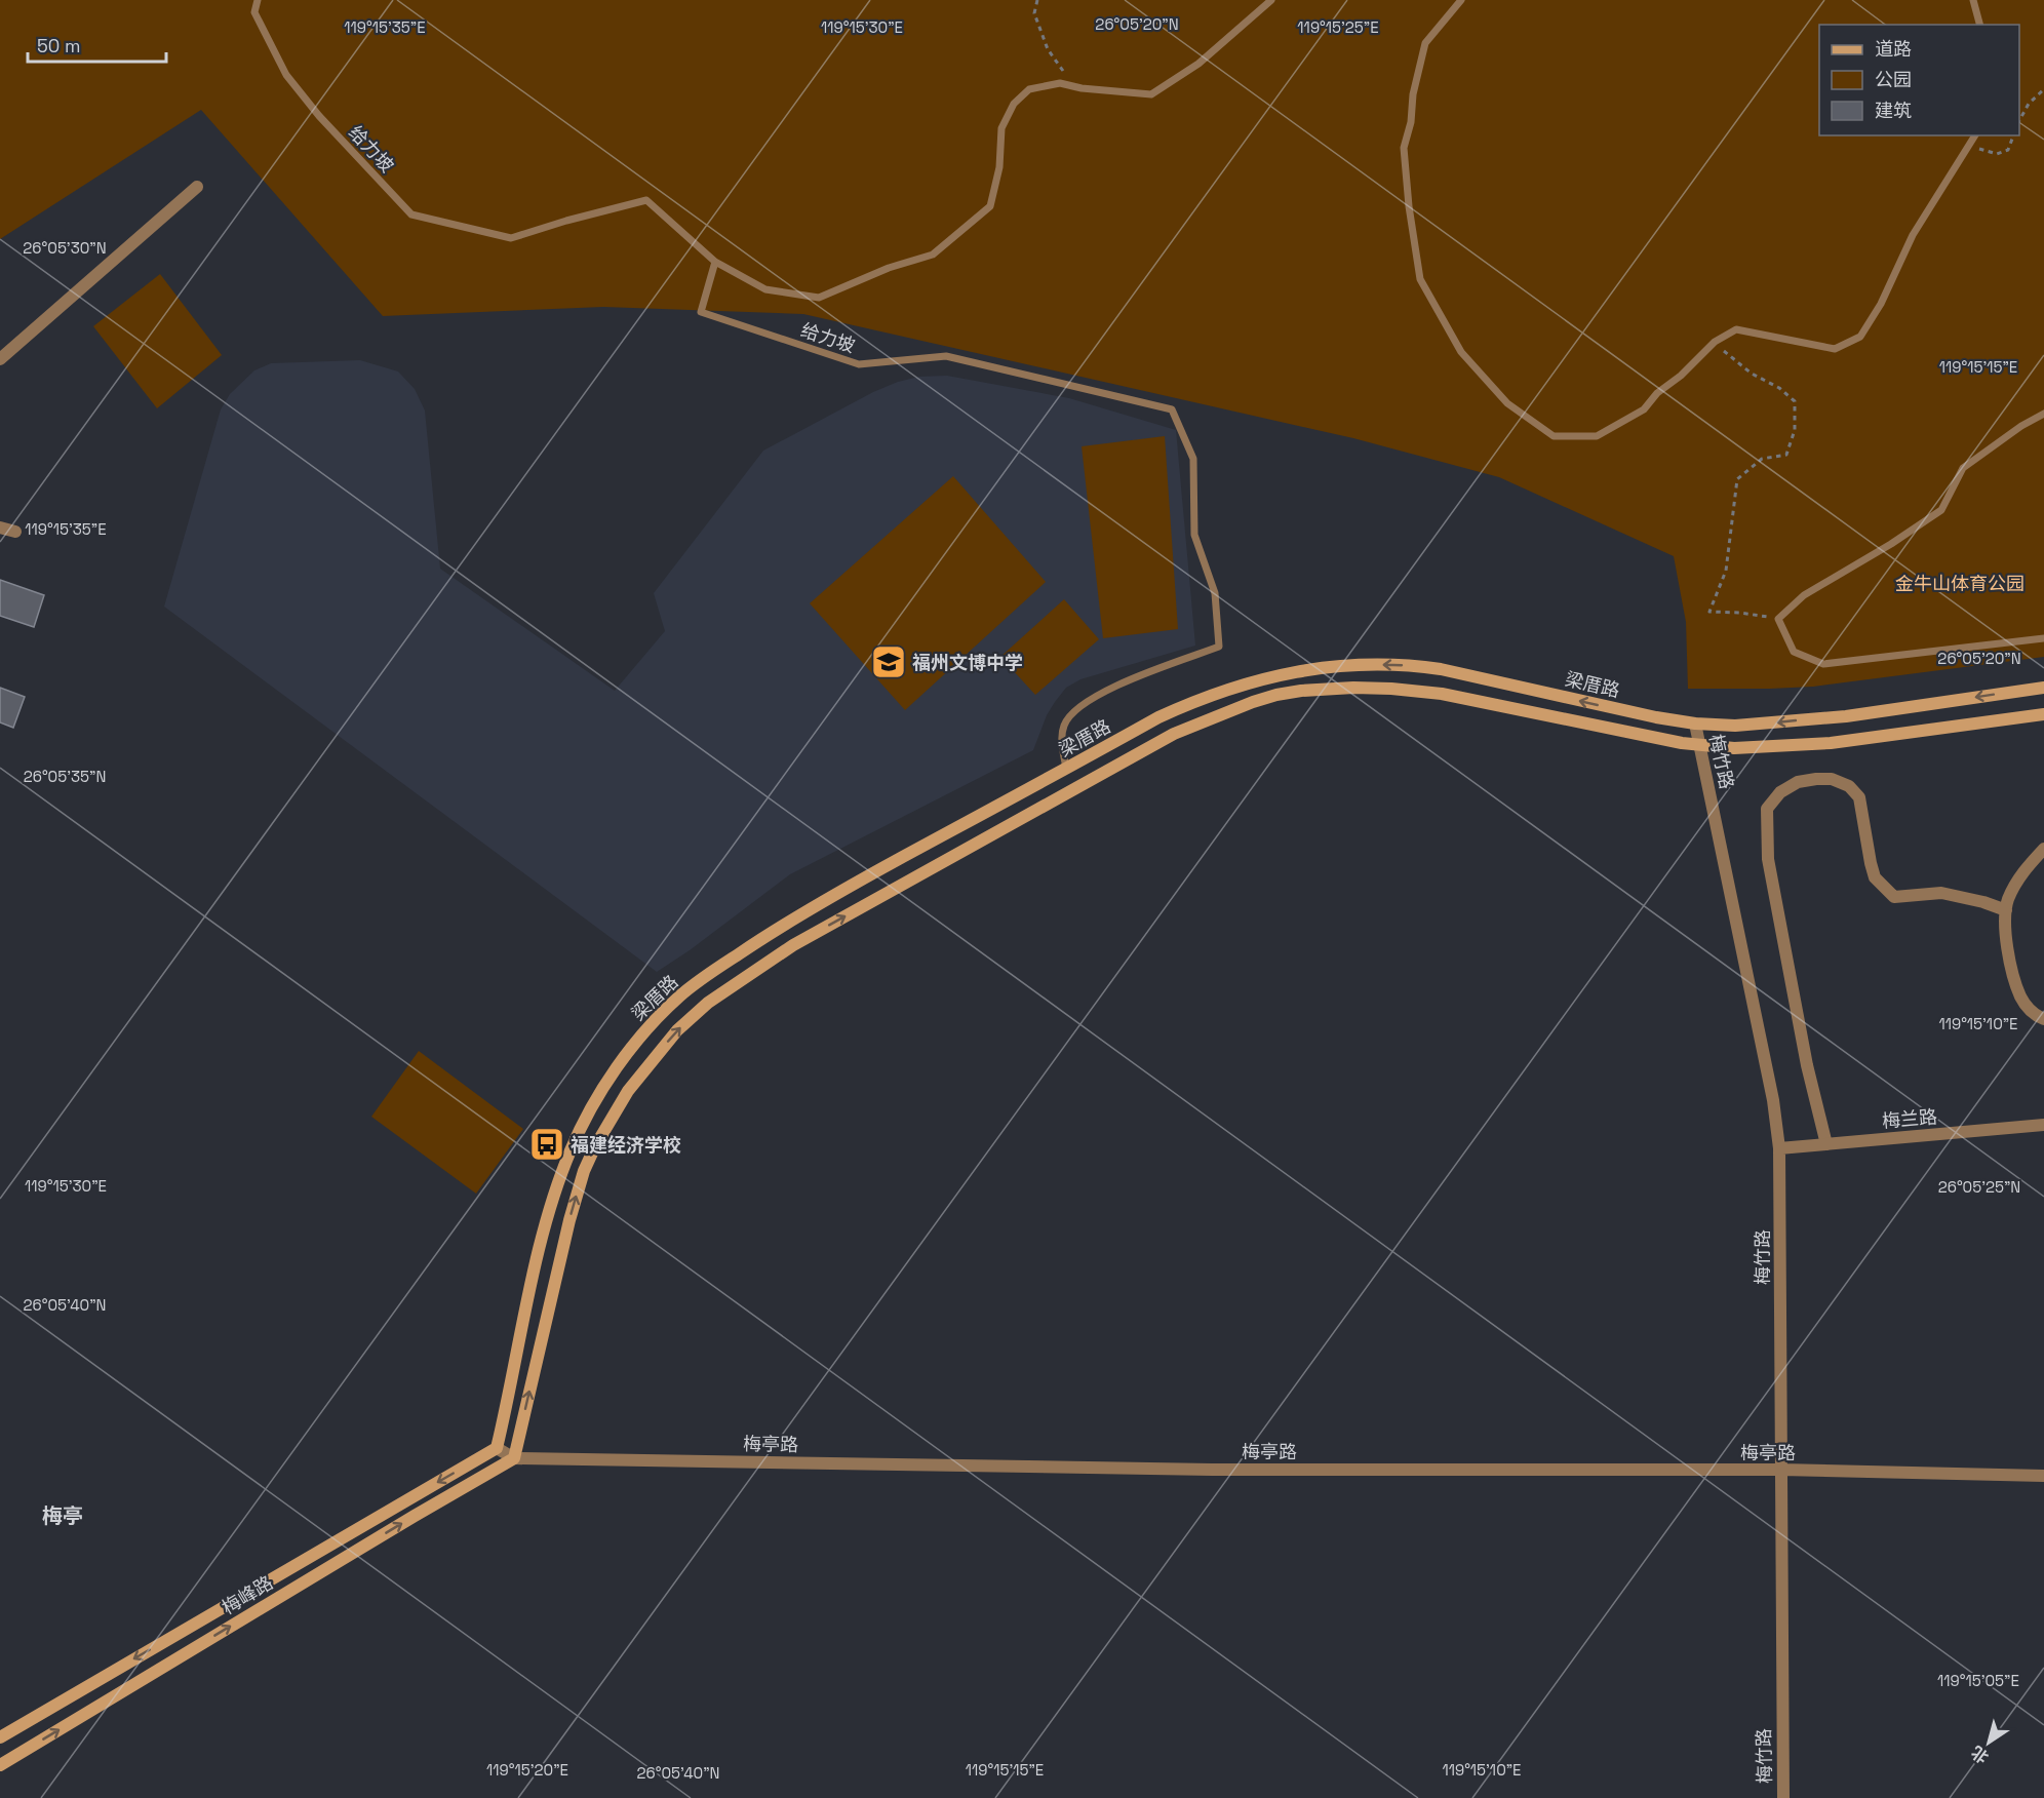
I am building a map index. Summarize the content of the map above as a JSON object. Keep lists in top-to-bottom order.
{
  "streets": {
    "main road": ["梁厝路", "梅峰路"],
    "street": ["梅竹路", "梅兰路", "梅亭路"],
    "lane": ["给力坡"]
  },
  "crossings": [
    ["给力坡", "梁厝路"],
    ["梁厝路", "梅竹路"],
    ["梁厝路", "梅亭路"],
    ["梁厝路", "梅峰路"],
    ["梅竹路", "梅兰路"],
    ["梅竹路", "梅亭路"],
    ["梅亭路", "梅峰路"]
  ],
  "districts": ["梅亭"],
  "parks": ["金牛山体育公园"],
  "places": {
    "school or university": ["福州文博中学"],
    "bus stop": ["福建经济学校"]
  },
  "legend": ["道路", "公园", "建筑"],
  "scale_bar": "50 m",
  "north": "bottom left",
  "coordinates": [
    "26°05'20\"N",
    "119°15'35\"E",
    "119°15'30\"E",
    "119°15'25\"E",
    "26°05'30\"N",
    "119°15'15\"E",
    "26°05'35\"N",
    "119°15'10\"E",
    "26°05'25\"N",
    "26°05'40\"N",
    "119°15'05\"E",
    "119°15'20\"E"
  ]
}
